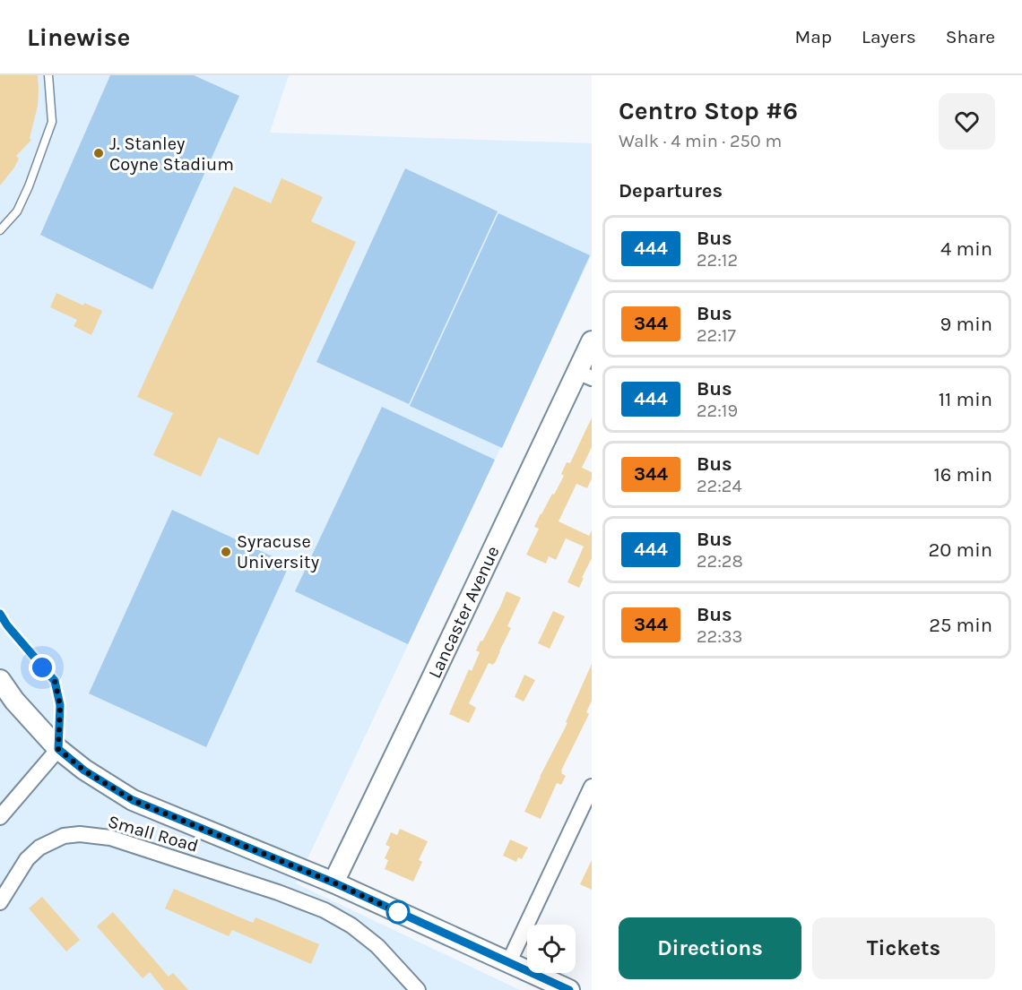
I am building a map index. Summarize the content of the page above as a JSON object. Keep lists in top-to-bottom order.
{
  "streets": {
    "street": ["Lancaster Avenue", "Small Road"]
  },
  "places": ["J. Stanley Coyne Stadium", "Syracuse University"],
  "lines": ["bus line 444"],
  "page": {
    "header": "Linewise",
    "nav": ["Map", "Layers", "Share"],
    "heading": [
      ["Centro Stop #6", "Walk · 4 min · 250 m"],
      "Departures"
    ],
    "list": [
      {
        "mark": "444",
        "name": "Bus",
        "note": "22:12",
        "value": "4 min"
      },
      {
        "mark": "344",
        "name": "Bus",
        "note": "22:17",
        "value": "9 min"
      },
      {
        "mark": "444",
        "name": "Bus",
        "note": "22:19",
        "value": "11 min"
      },
      {
        "mark": "344",
        "name": "Bus",
        "note": "22:24",
        "value": "16 min"
      },
      {
        "mark": "444",
        "name": "Bus",
        "note": "22:28",
        "value": "20 min"
      },
      {
        "mark": "344",
        "name": "Bus",
        "note": "22:33",
        "value": "25 min"
      }
    ],
    "buttons": ["Directions", "Tickets"]
  }
}
